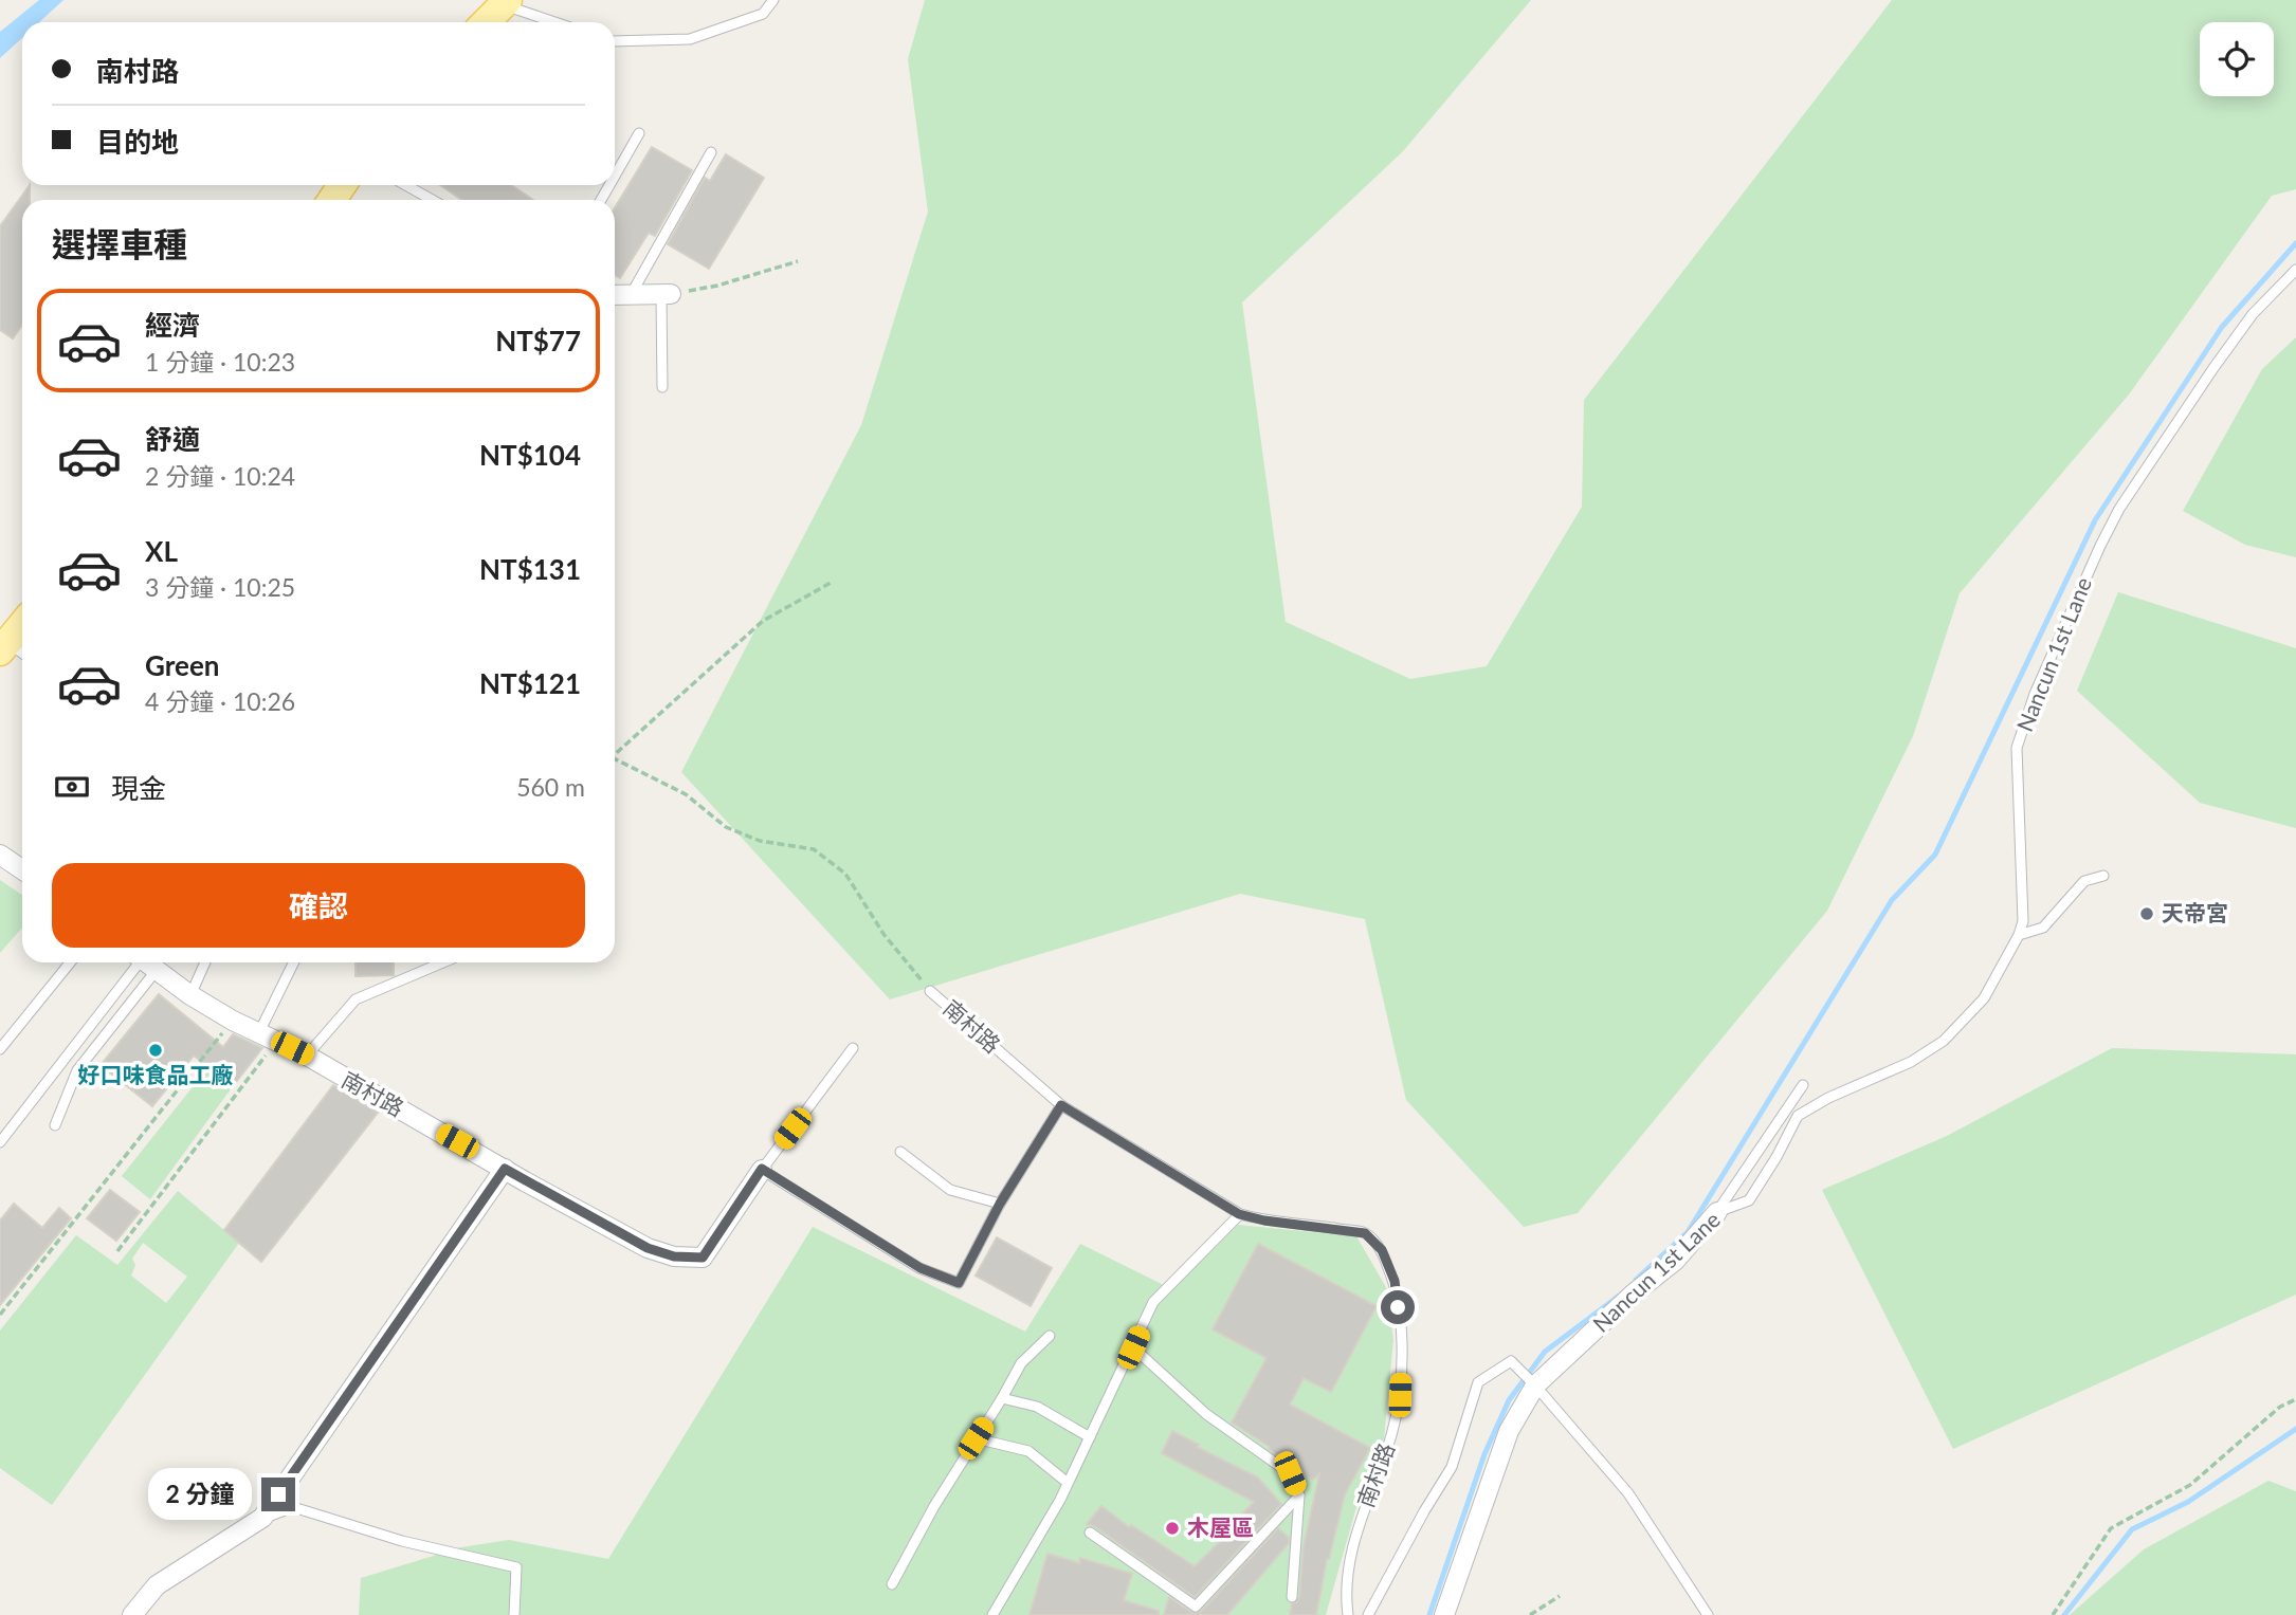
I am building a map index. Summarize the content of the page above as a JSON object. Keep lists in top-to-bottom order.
{
  "streets": {
    "street": ["Nancun 1st Lane", "南村路"]
  },
  "places": ["天帝宮", "好口味食品工廠", "木屋區"],
  "page": {
    "banner": ["南村路", "目的地"],
    "heading": "選擇車種",
    "list": [
      {
        "name": "經濟",
        "note": "1 分鐘 · 10:23",
        "value": "NT$77"
      },
      {
        "name": "舒適",
        "note": "2 分鐘 · 10:24",
        "value": "NT$104"
      },
      {
        "name": "XL",
        "note": "3 分鐘 · 10:25",
        "value": "NT$131"
      },
      {
        "name": "Green",
        "note": "4 分鐘 · 10:26",
        "value": "NT$121"
      }
    ],
    "pay": ["現金", "560 m"],
    "buttons": "確認",
    "bubble": "2 分鐘"
  }
}
